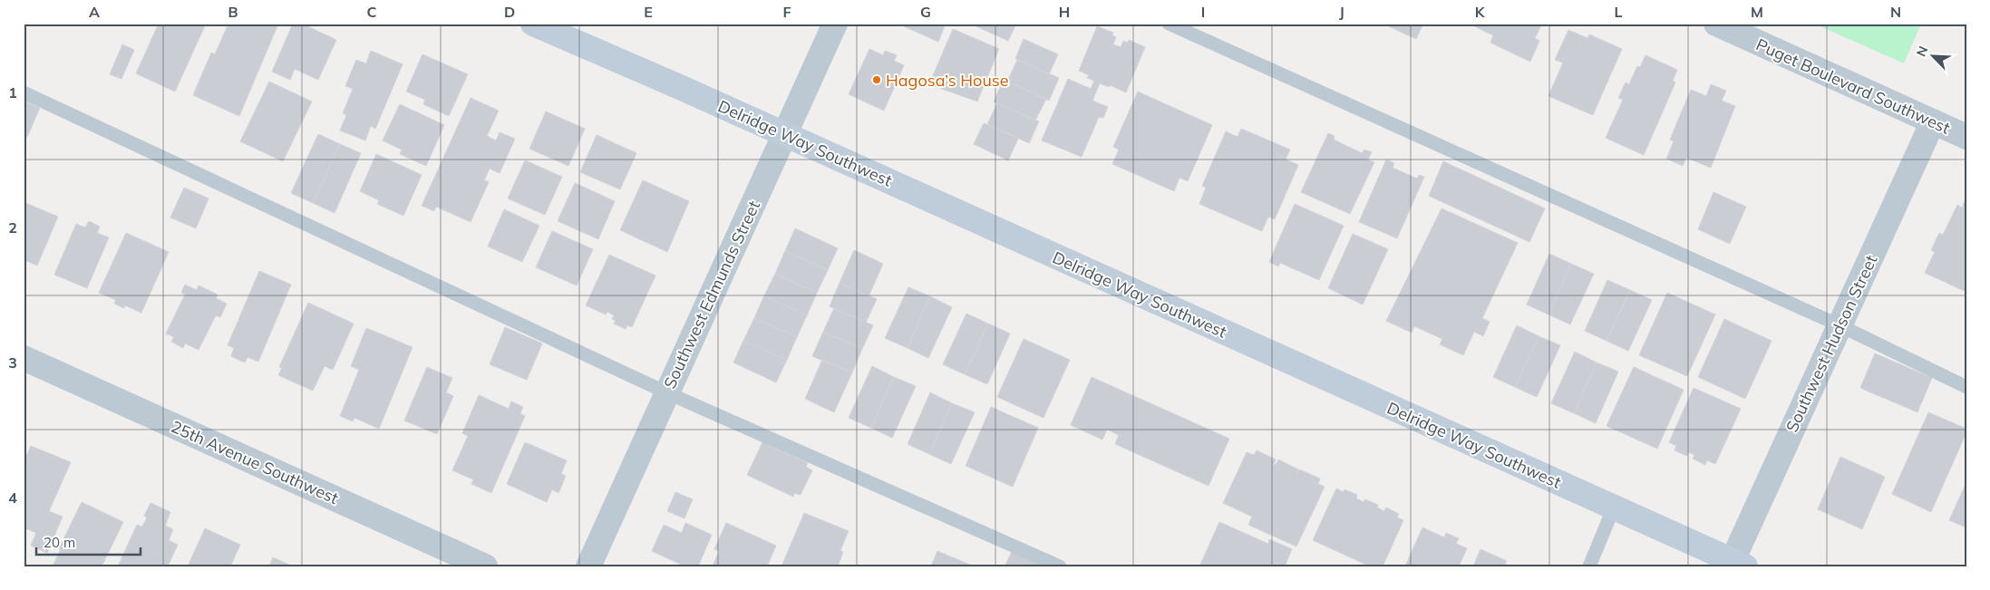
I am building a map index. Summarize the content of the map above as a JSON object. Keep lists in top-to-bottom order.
{
  "streets": {
    "main road": ["Delridge Way Southwest"],
    "street": [
      "Puget Boulevard Southwest",
      "Southwest Edmunds Street",
      "Southwest Hudson Street",
      "25th Avenue Southwest"
    ]
  },
  "crossings": [
    ["Puget Boulevard Southwest", "Southwest Hudson Street"],
    ["Delridge Way Southwest", "Southwest Edmunds Street"],
    ["Delridge Way Southwest", "Southwest Hudson Street"]
  ],
  "places": ["Hagosa’s House"],
  "scale_bar": "20 m",
  "north": "top left",
  "grid": {
    "columns": [
      "A",
      "B",
      "C",
      "D",
      "E",
      "F",
      "G",
      "H",
      "I",
      "J",
      "K",
      "L",
      "M",
      "N"
    ],
    "rows": [
      "1",
      "2",
      "3",
      "4"
    ]
  }
}
